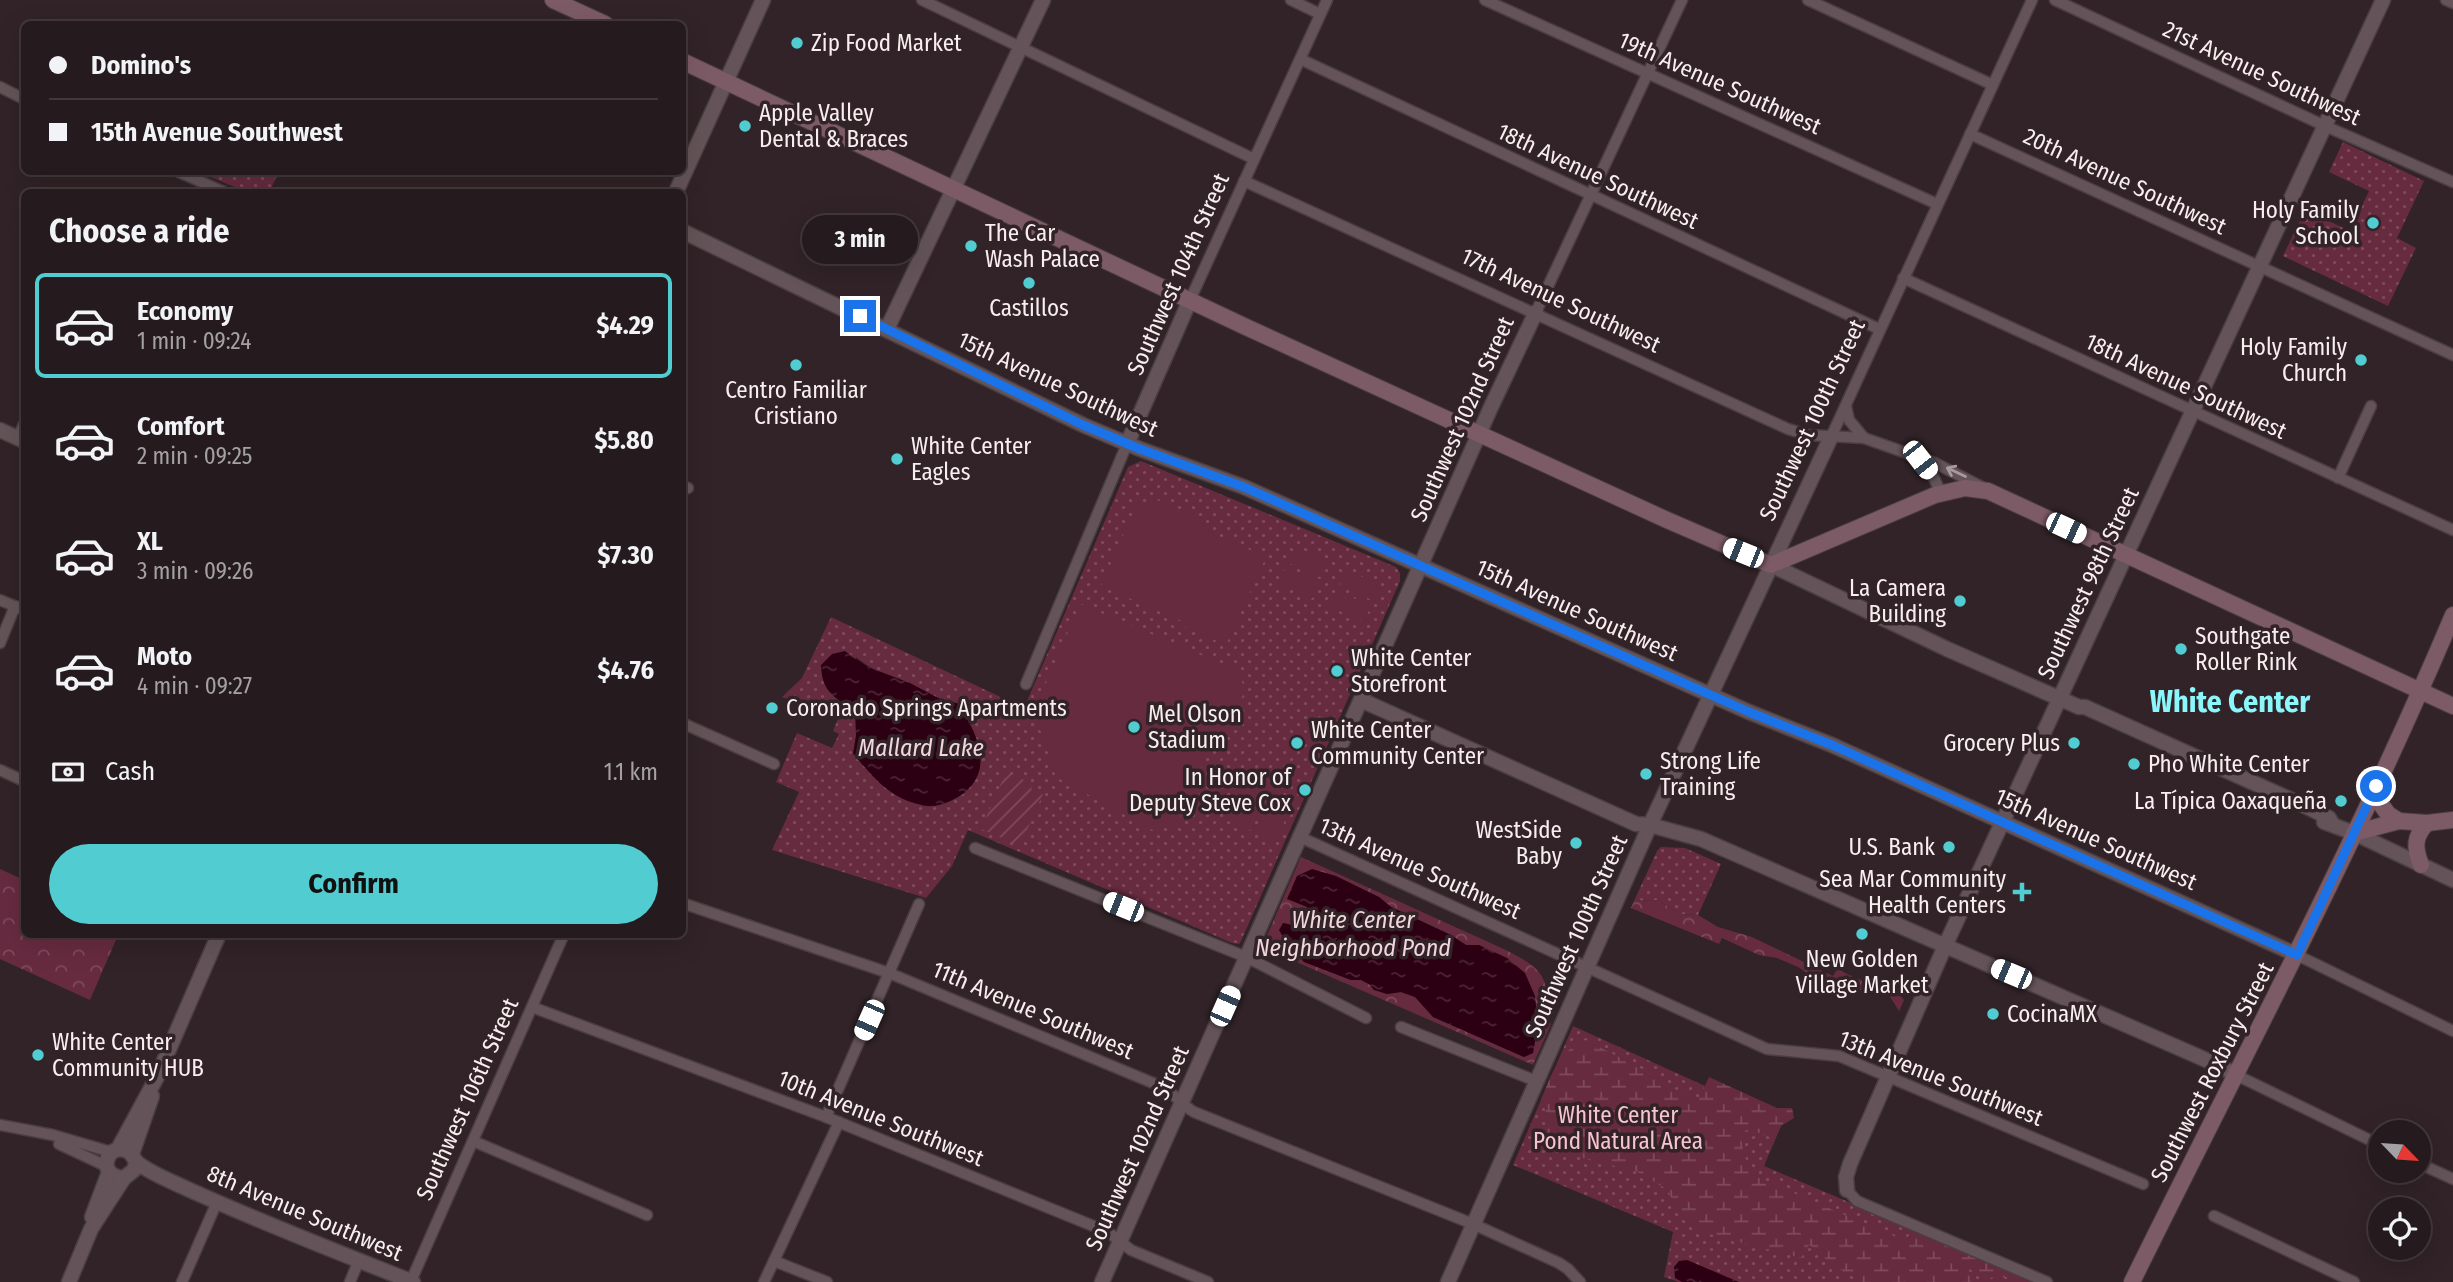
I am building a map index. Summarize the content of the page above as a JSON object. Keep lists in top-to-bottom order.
{
  "streets": {
    "main road": ["17th Avenue Southwest", "Southwest Roxbury Street"],
    "street": [
      "21st Avenue Southwest",
      "19th Avenue Southwest",
      "18th Avenue Southwest",
      "20th Avenue Southwest",
      "Southwest 104th Street",
      "15th Avenue Southwest",
      "Southwest 102nd Street",
      "Southwest 100th Street",
      "Southwest 98th Street",
      "13th Avenue Southwest",
      "11th Avenue Southwest",
      "Southwest 106th Street",
      "10th Avenue Southwest",
      "8th Avenue Southwest"
    ]
  },
  "crossings": [
    ["21st Avenue Southwest", "Southwest 98th Street"],
    ["19th Avenue Southwest", "Southwest 102nd Street"],
    ["19th Avenue Southwest", "Southwest 100th Street"],
    ["18th Avenue Southwest", "Southwest 104th Street"],
    ["18th Avenue Southwest", "Southwest 102nd Street"],
    ["18th Avenue Southwest", "Southwest 100th Street"],
    ["18th Avenue Southwest", "Southwest 98th Street"],
    ["20th Avenue Southwest", "Southwest 100th Street"],
    ["20th Avenue Southwest", "Southwest 98th Street"],
    ["Southwest 104th Street", "17th Avenue Southwest"],
    ["Southwest 104th Street", "15th Avenue Southwest"],
    ["17th Avenue Southwest", "Southwest 102nd Street"],
    ["17th Avenue Southwest", "Southwest 100th Street"],
    ["17th Avenue Southwest", "Southwest 98th Street"],
    ["17th Avenue Southwest", "Southwest Roxbury Street"],
    ["15th Avenue Southwest", "Southwest 102nd Street"],
    ["15th Avenue Southwest", "Southwest 100th Street"],
    ["15th Avenue Southwest", "Southwest 98th Street"],
    ["15th Avenue Southwest", "Southwest Roxbury Street"],
    ["Southwest 102nd Street", "13th Avenue Southwest"],
    ["Southwest 102nd Street", "11th Avenue Southwest"],
    ["Southwest 102nd Street", "10th Avenue Southwest"],
    ["Southwest 100th Street", "13th Avenue Southwest"],
    ["Southwest 100th Street", "11th Avenue Southwest"],
    ["Southwest 98th Street", "13th Avenue Southwest"],
    ["Southwest 106th Street", "10th Avenue Southwest"],
    ["Southwest 106th Street", "8th Avenue Southwest"]
  ],
  "districts": ["White Center"],
  "water": ["Mallard Lake", "White Center Neighborhood Pond"],
  "parks": ["White Center Pond Natural Area"],
  "places": {
    "other": [
      "Zip Food Market",
      "Apple Valley Dental & Braces",
      "Holy Family School",
      "The Car Wash Palace",
      "Castillos",
      "Holy Family Church",
      "Centro Familiar Cristiano",
      "White Center Eagles",
      "La Camera Building",
      "Southgate Roller Rink",
      "White Center Storefront",
      "Coronado Springs Apartments",
      "Mel Olson Stadium",
      "White Center Community Center",
      "Grocery Plus",
      "Pho White Center",
      "Strong Life Training",
      "In Honor of Deputy Steve Cox",
      "La Típica Oaxaqueña",
      "WestSide Baby",
      "U.S. Bank",
      "New Golden Village Market",
      "CocinaMX",
      "White Center Community HUB"
    ],
    "health": ["Sea Mar Community Health Centers"]
  },
  "north": "bottom right",
  "page": {
    "banner": ["Domino's", "15th Avenue Southwest"],
    "heading": "Choose a ride",
    "bubble": "3 min",
    "list": [
      {
        "name": "Economy",
        "note": "1 min · 09:24",
        "value": "$4.29"
      },
      {
        "name": "Comfort",
        "note": "2 min · 09:25",
        "value": "$5.80"
      },
      {
        "name": "XL",
        "note": "3 min · 09:26",
        "value": "$7.30"
      },
      {
        "name": "Moto",
        "note": "4 min · 09:27",
        "value": "$4.76"
      }
    ],
    "pay": ["Cash", "1.1 km"],
    "buttons": "Confirm"
  }
}
